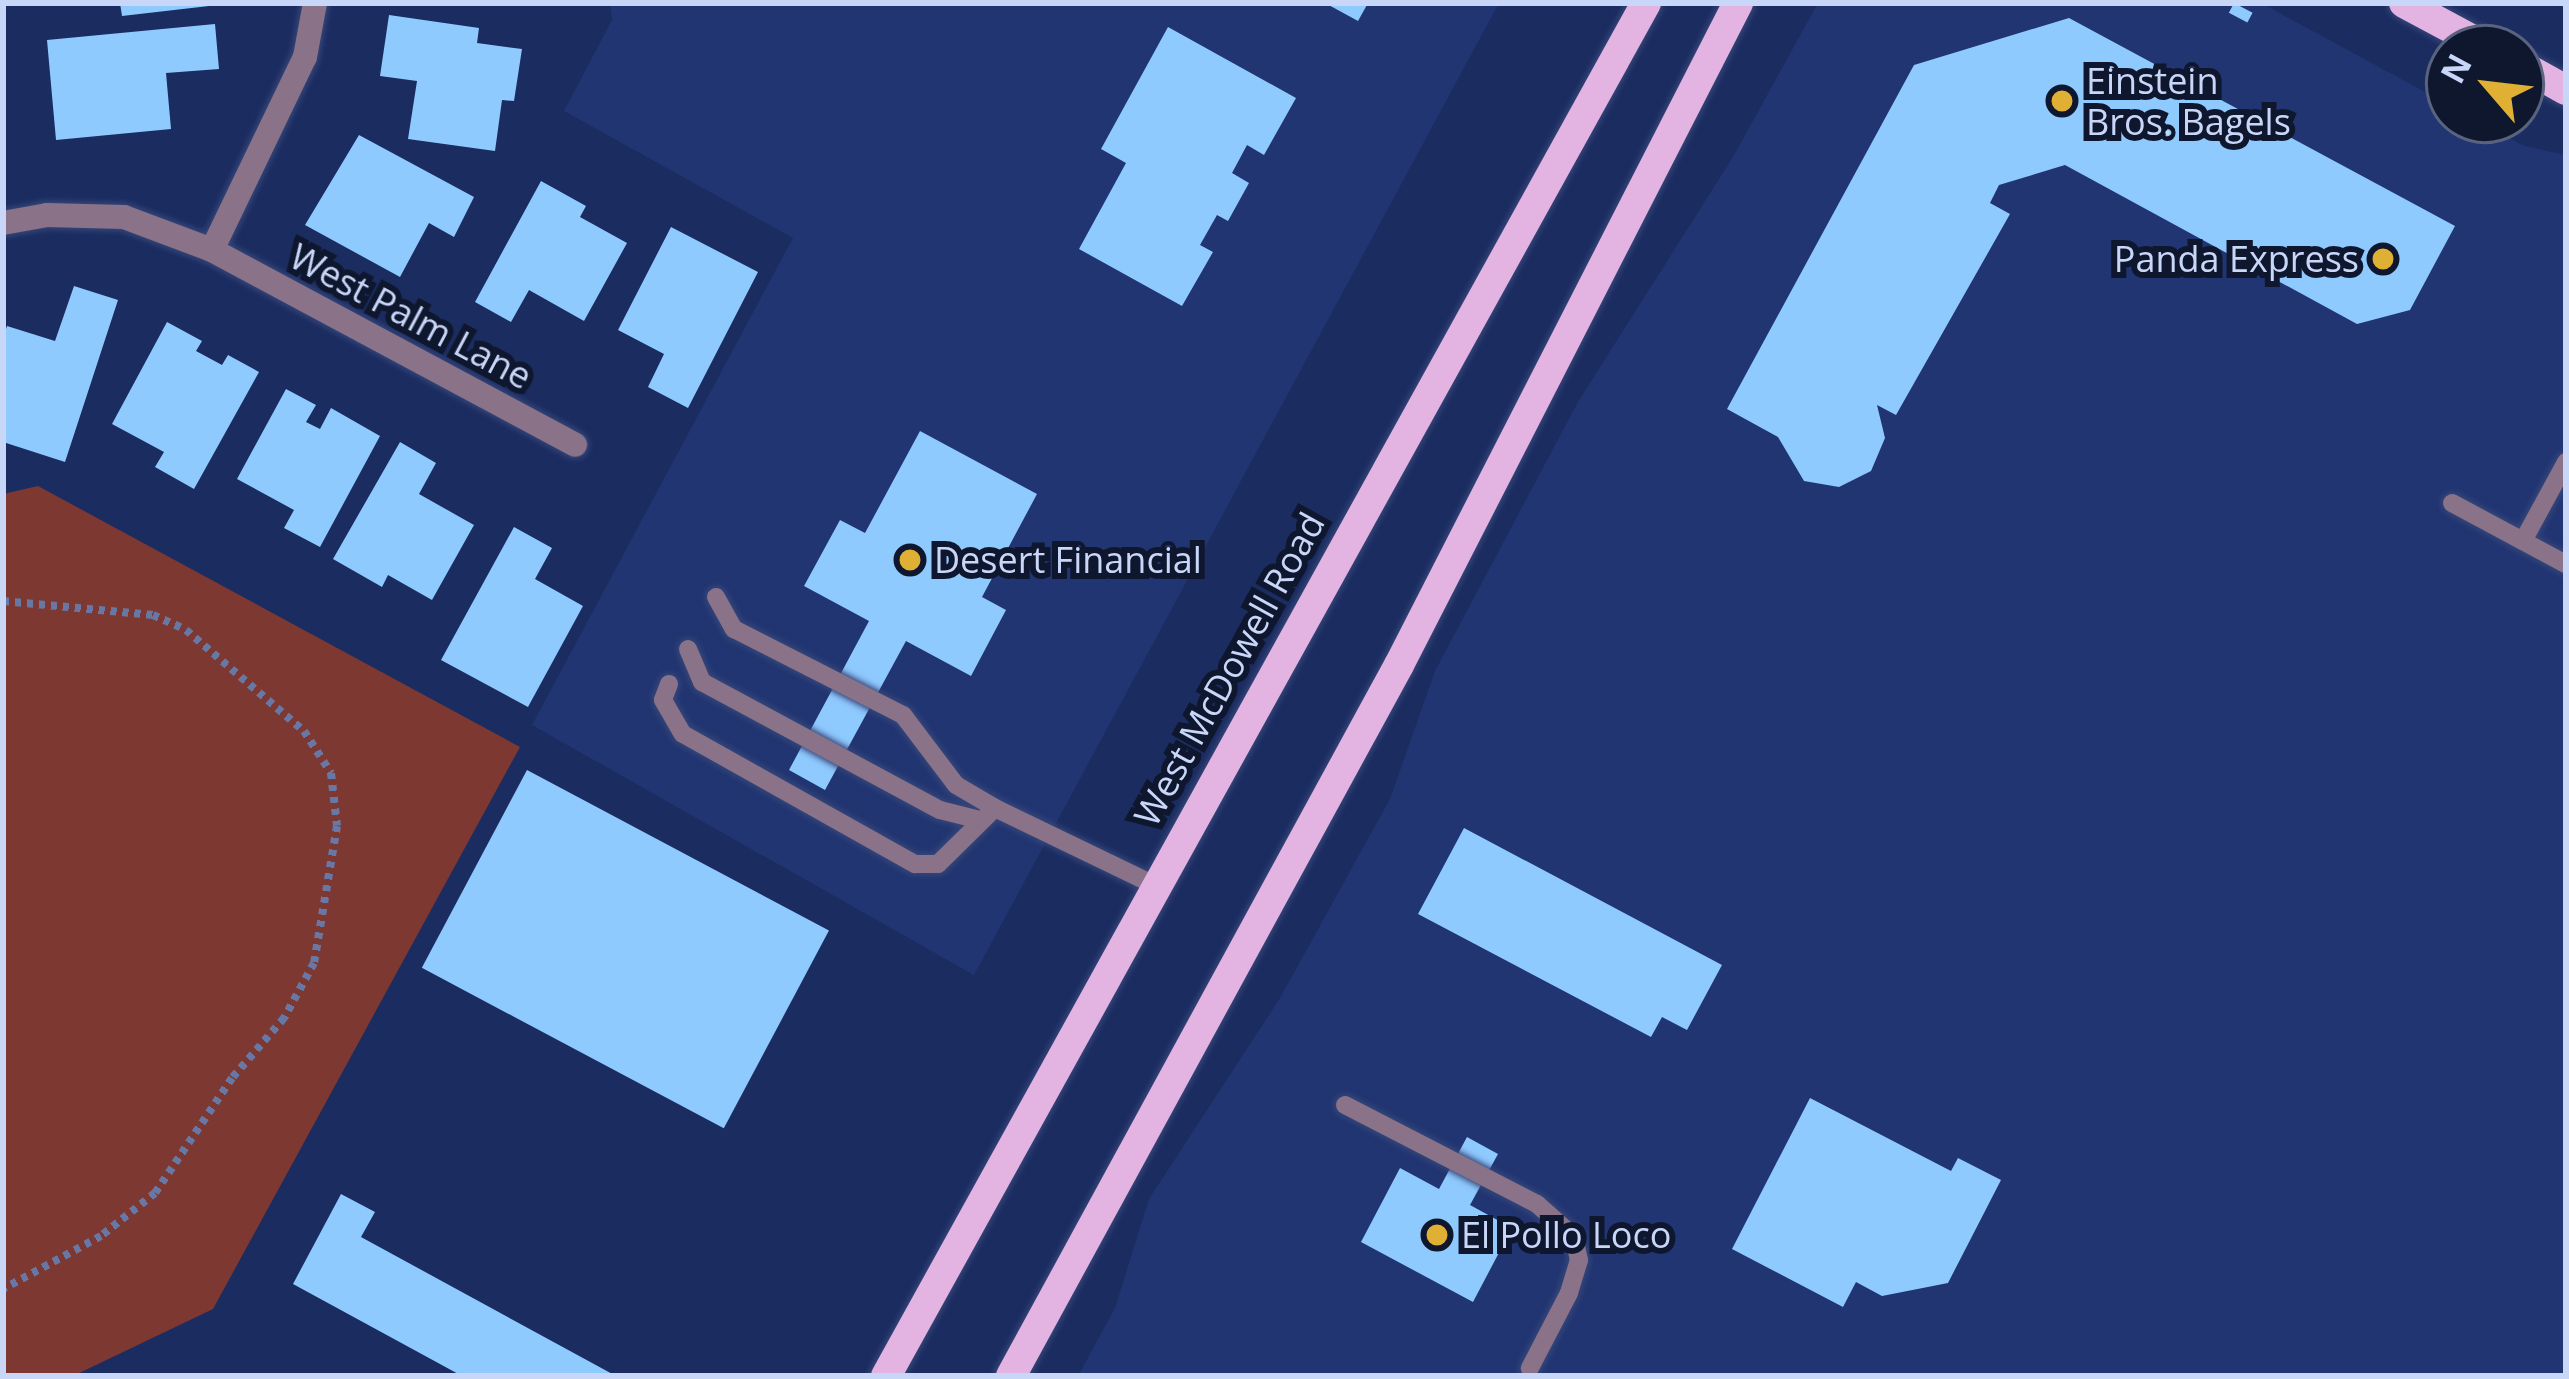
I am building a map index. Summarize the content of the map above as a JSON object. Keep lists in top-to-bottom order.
{
  "streets": {
    "main road": ["West McDowell Road"],
    "street": ["West Palm Lane"]
  },
  "places": [
    "Einstein Bros. Bagels",
    "Panda Express",
    "Desert Financial",
    "El Pollo Loco"
  ],
  "north": "top left"
}
